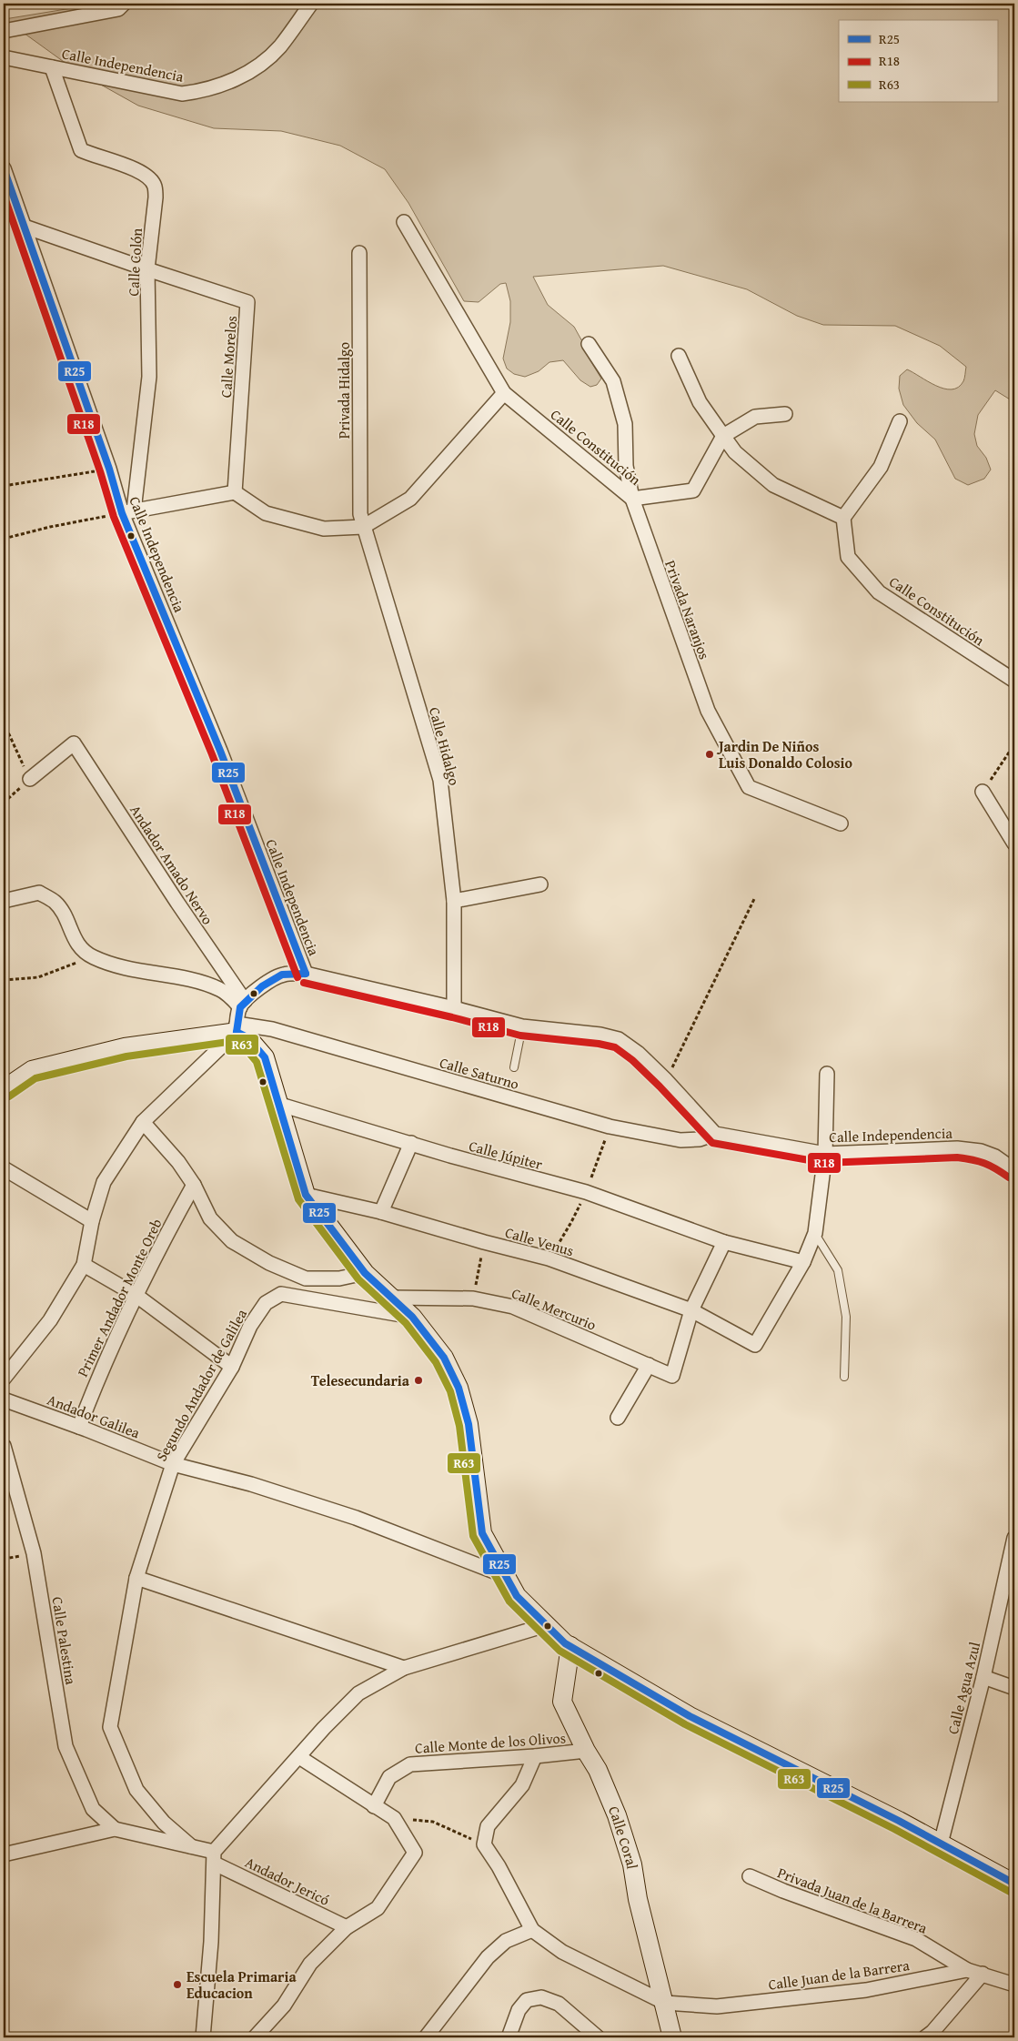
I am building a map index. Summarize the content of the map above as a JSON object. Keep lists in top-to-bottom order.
{
  "streets": {
    "street": [
      "Calle Independencia",
      "Calle Colón",
      "Calle Morelos",
      "Privada Hidalgo",
      "Calle Constitución",
      "Privada Naranjos",
      "Calle Hidalgo",
      "Andador Amado Nervo",
      "Calle Saturno",
      "Calle Júpiter",
      "Calle Venus",
      "Primer Andador Monte Oreb",
      "Calle Mercurio",
      "Segundo Andador de Galilea",
      "Andador Galilea",
      "Calle Palestina",
      "Calle Agua Azul",
      "Calle Monte de los Olivos",
      "Calle Coral",
      "Andador Jericó",
      "Privada Juan de la Barrera",
      "Calle Juan de la Barrera"
    ]
  },
  "crossings": [
    ["Calle Independencia", "Calle Colón"],
    ["Calle Independencia", "Calle Hidalgo"],
    ["Calle Independencia", "Calle Saturno"],
    ["Calle Colón", "Calle Morelos"],
    ["Privada Hidalgo", "Calle Hidalgo"],
    ["Calle Constitución", "Privada Naranjos"],
    ["Calle Júpiter", "Calle Venus"],
    ["Calle Venus", "Calle Mercurio"],
    ["Primer Andador Monte Oreb", "Andador Galilea"],
    ["Segundo Andador de Galilea", "Andador Galilea"],
    ["Segundo Andador de Galilea", "Andador Jericó"],
    ["Calle Monte de los Olivos", "Calle Coral"],
    ["Calle Coral", "Calle Juan de la Barrera"],
    ["Privada Juan de la Barrera", "Calle Juan de la Barrera"]
  ],
  "places": ["Jardin De Niños Luis Donaldo Colosio", "Telesecundaria", "Escuela Primaria Educacion"],
  "lines": ["transit line R25", "transit line R18", "transit line R63"],
  "legend": ["R25", "R18", "R63"]
}
